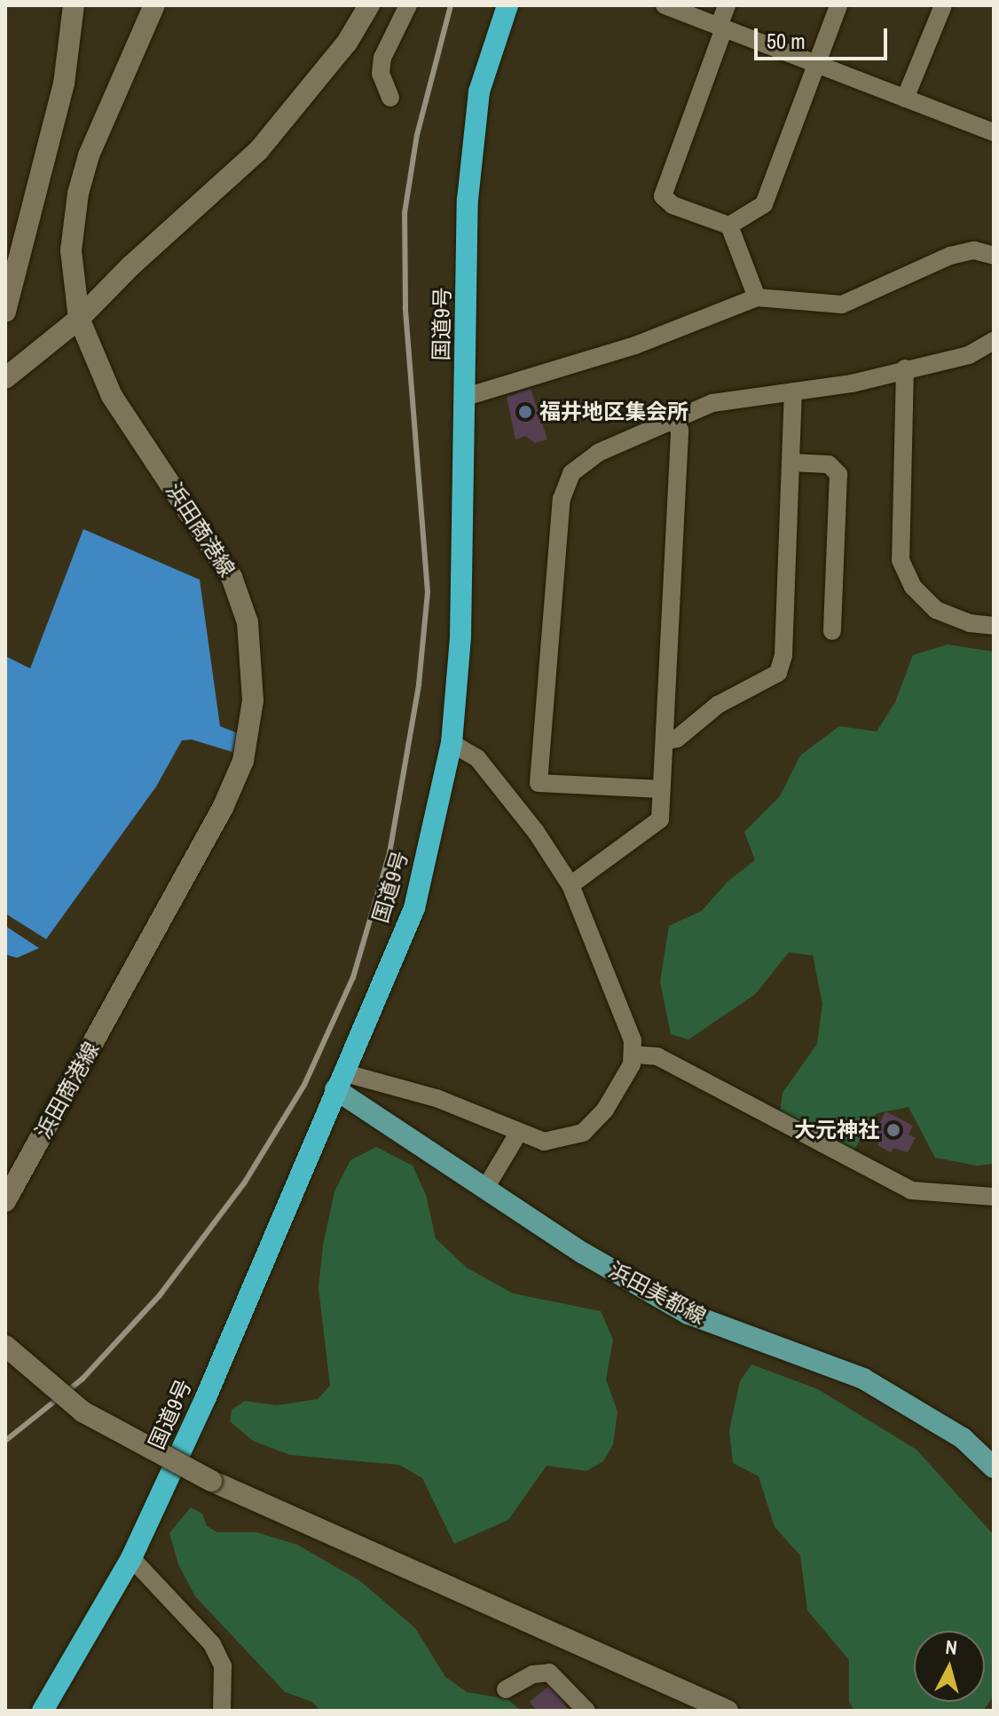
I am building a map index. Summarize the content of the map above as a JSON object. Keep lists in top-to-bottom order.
{
  "streets": {
    "highway": ["国道9号"],
    "main road": ["浜田美都線"],
    "street": ["浜田商港線"]
  },
  "crossings": [
    ["国道9号", "浜田美都線"]
  ],
  "places": ["福井地区集会所", "大元神社"],
  "scale_bar": "50 m",
  "north": "top"
}
